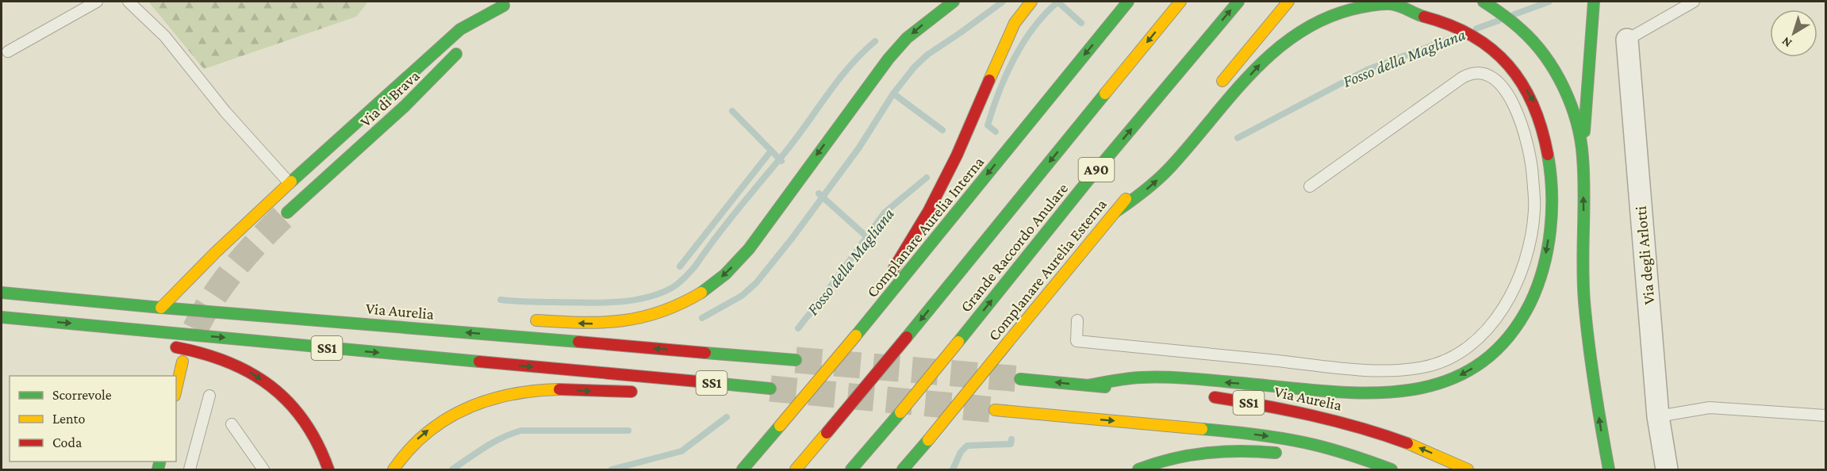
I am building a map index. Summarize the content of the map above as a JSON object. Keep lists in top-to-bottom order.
{
  "streets": {
    "main road": [
      "Via di Brava",
      "A90",
      "Complanare Aurelia Interna",
      "Grande Raccordo Anulare",
      "Complanare Aurelia Esterna",
      "Via Aurelia",
      "SS1"
    ],
    "street": ["Via degli Arlotti"]
  },
  "water": ["Fosso della Magliana"],
  "legend": ["Scorrevole", "Lento", "Coda"],
  "north": "bottom left"
}
